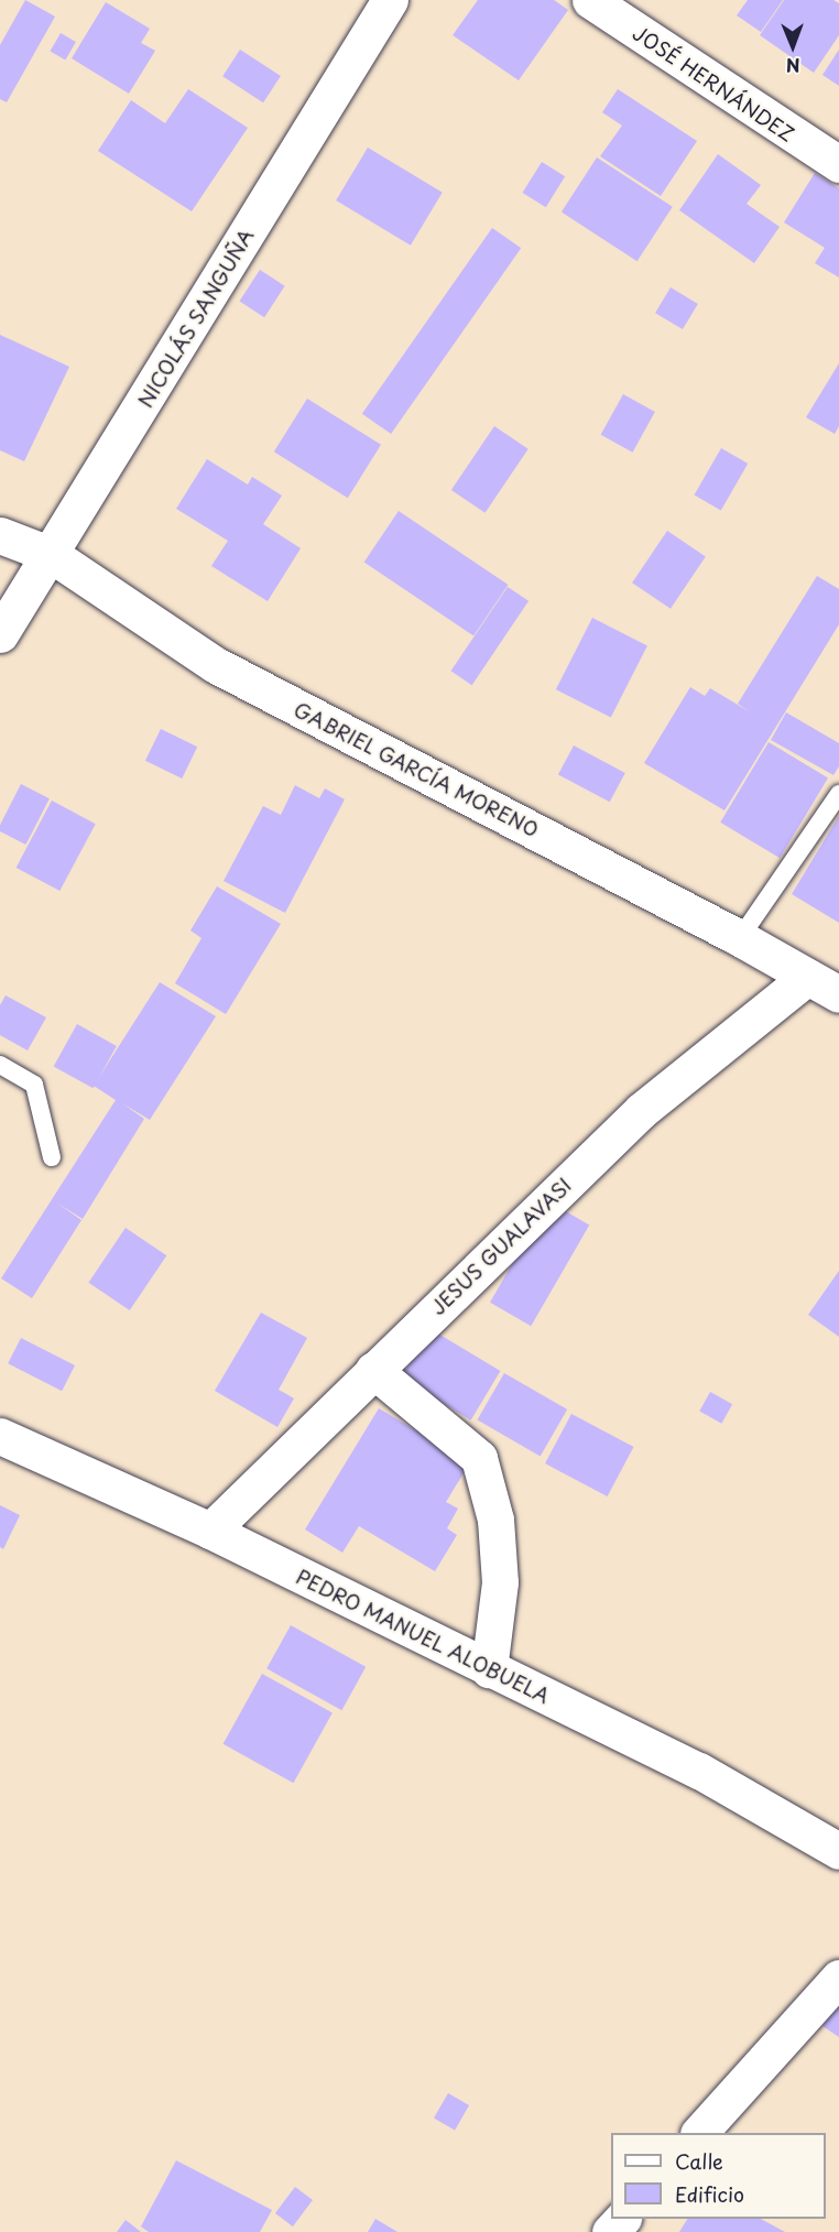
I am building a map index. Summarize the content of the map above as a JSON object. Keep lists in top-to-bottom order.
{
  "streets": {
    "street": [
      "JOSÉ HERNÁNDEZ",
      "NICOLÁS SANGUÑA",
      "GABRIEL GARCÍA MORENO",
      "JESUS GUALAVASI",
      "PEDRO MANUEL ALOBUELA"
    ]
  },
  "crossings": [
    ["NICOLÁS SANGUÑA", "GABRIEL GARCÍA MORENO"],
    ["GABRIEL GARCÍA MORENO", "JESUS GUALAVASI"],
    ["JESUS GUALAVASI", "PEDRO MANUEL ALOBUELA"]
  ],
  "legend": ["Calle", "Edificio"],
  "north": "bottom"
}
